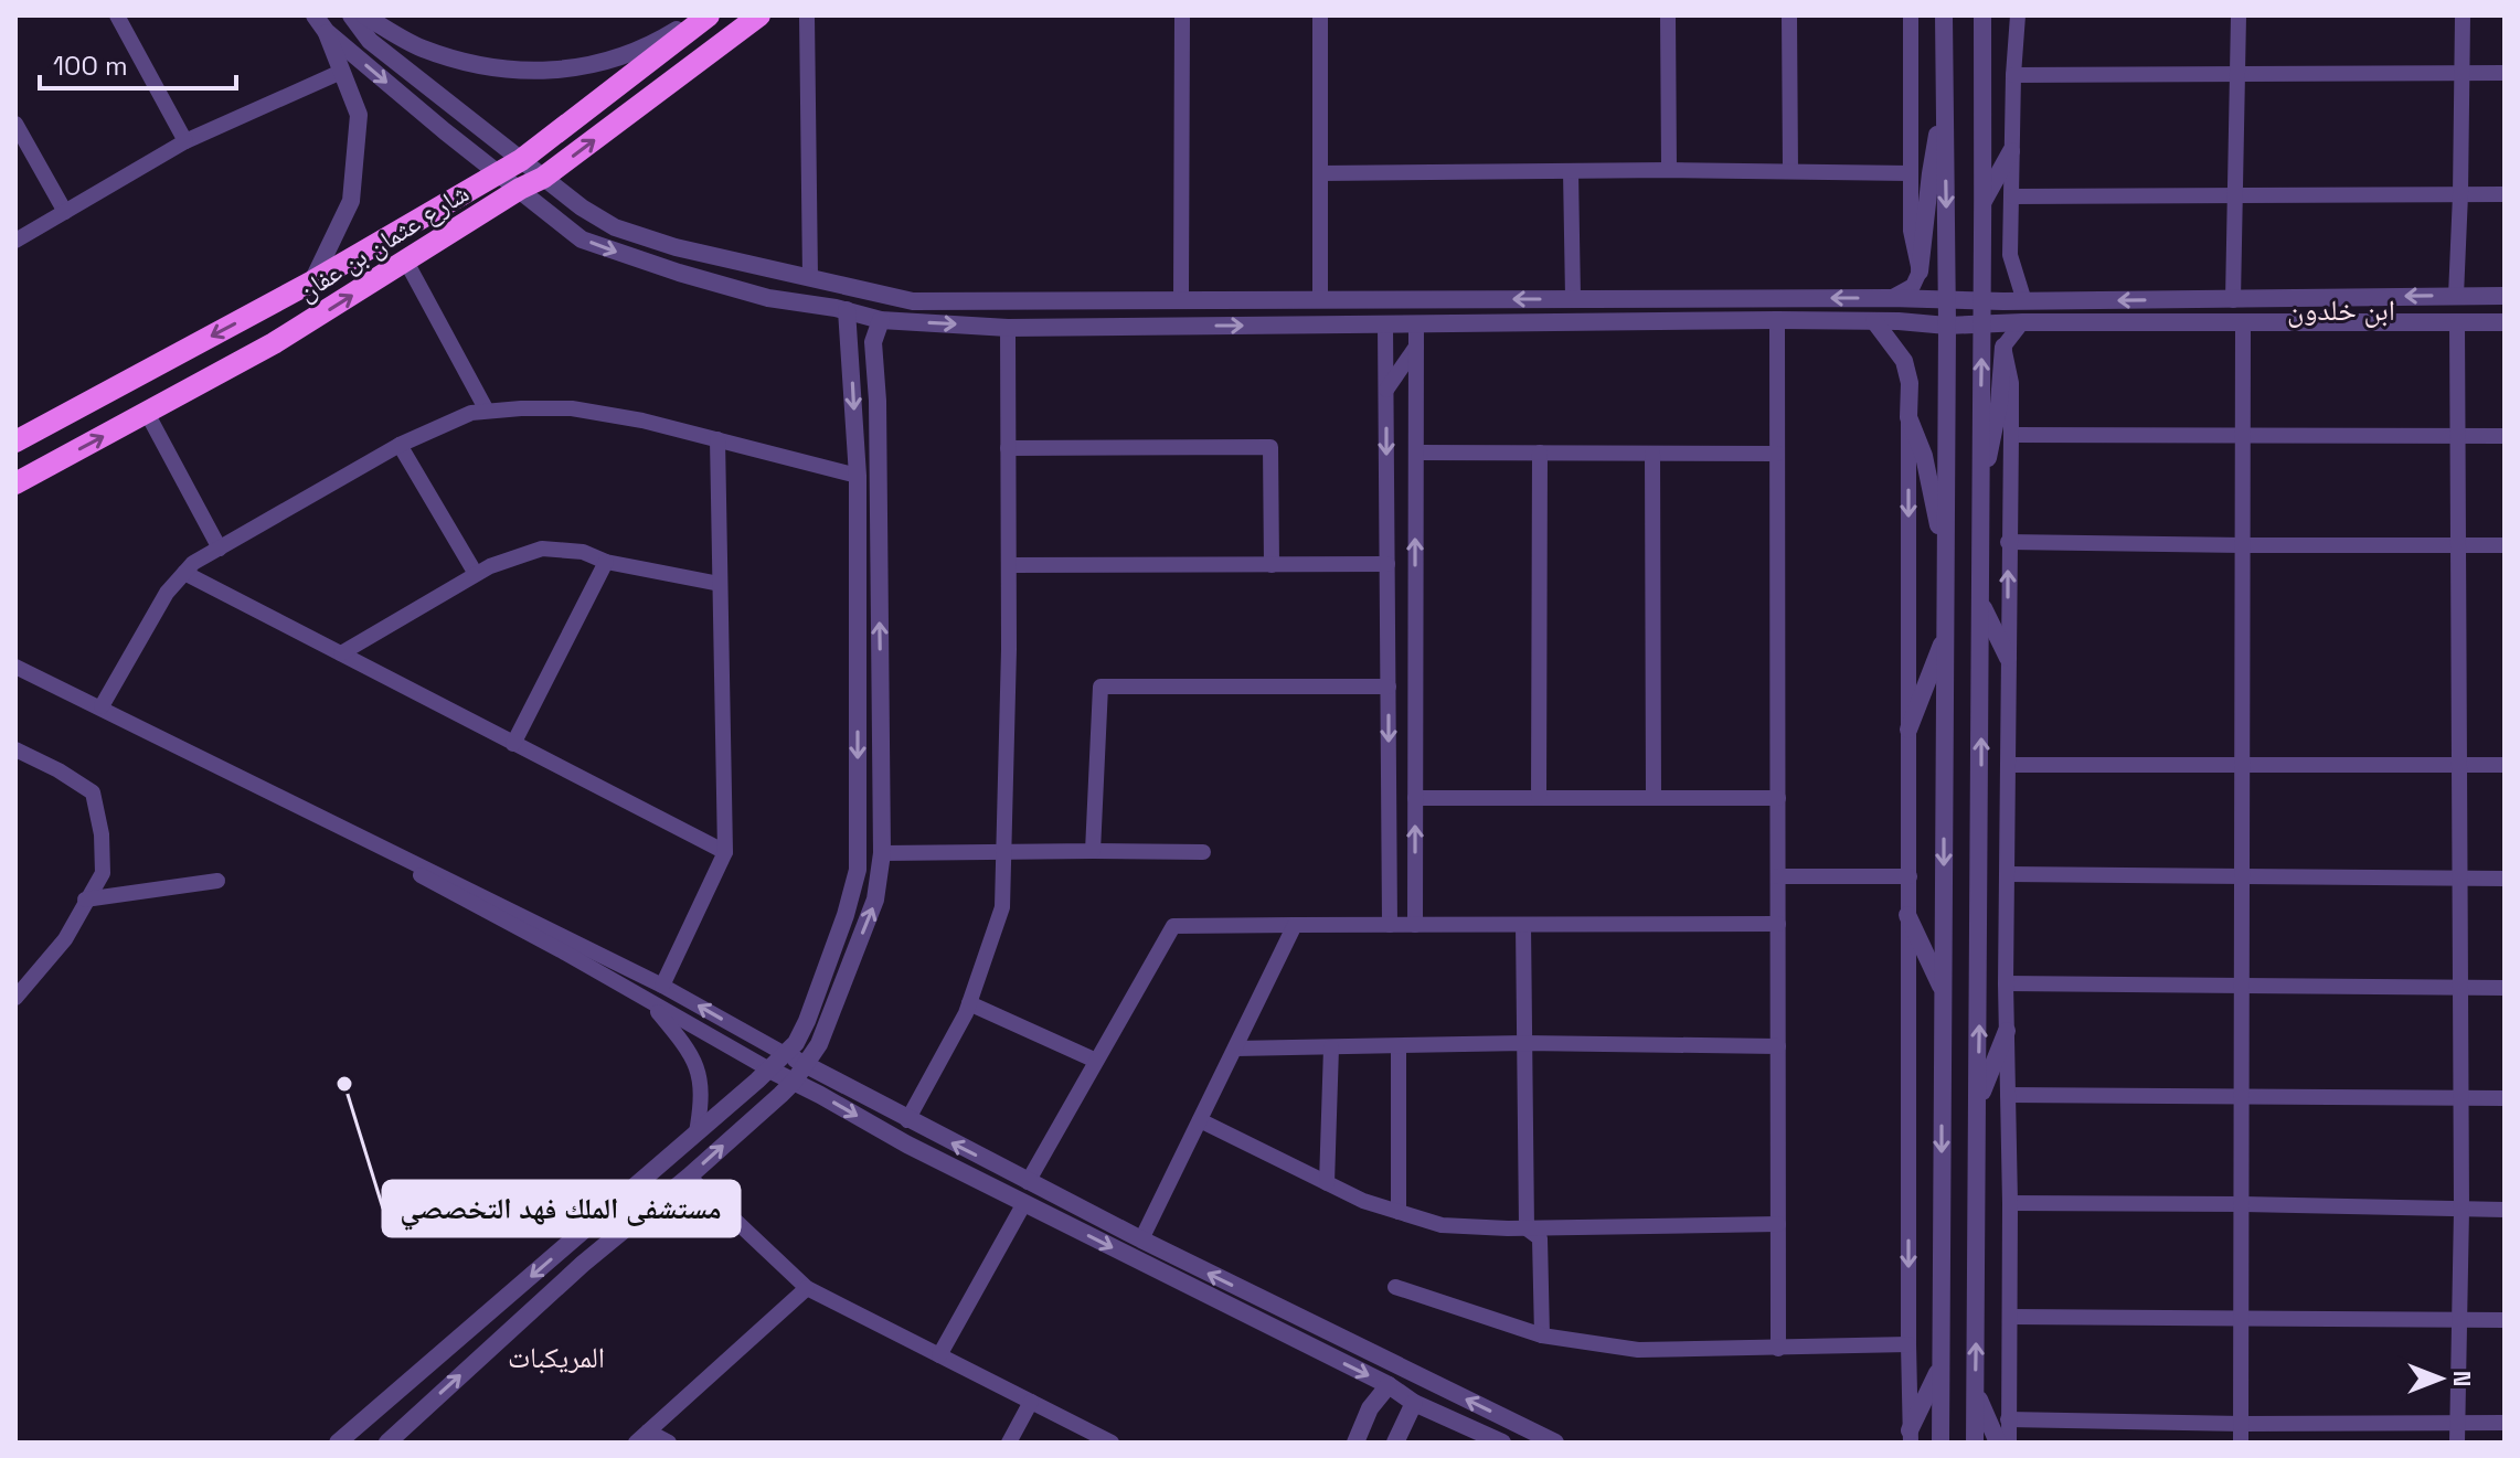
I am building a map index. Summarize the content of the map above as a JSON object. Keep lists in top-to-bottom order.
{
  "streets": {
    "main road": ["شارع عثمان بن عفان"]
  },
  "districts": ["ابن خلدون", "المريكبات"],
  "places": ["مستشفى الملك فهد التخصصي"],
  "scale_bar": "100 m",
  "north": "right"
}
